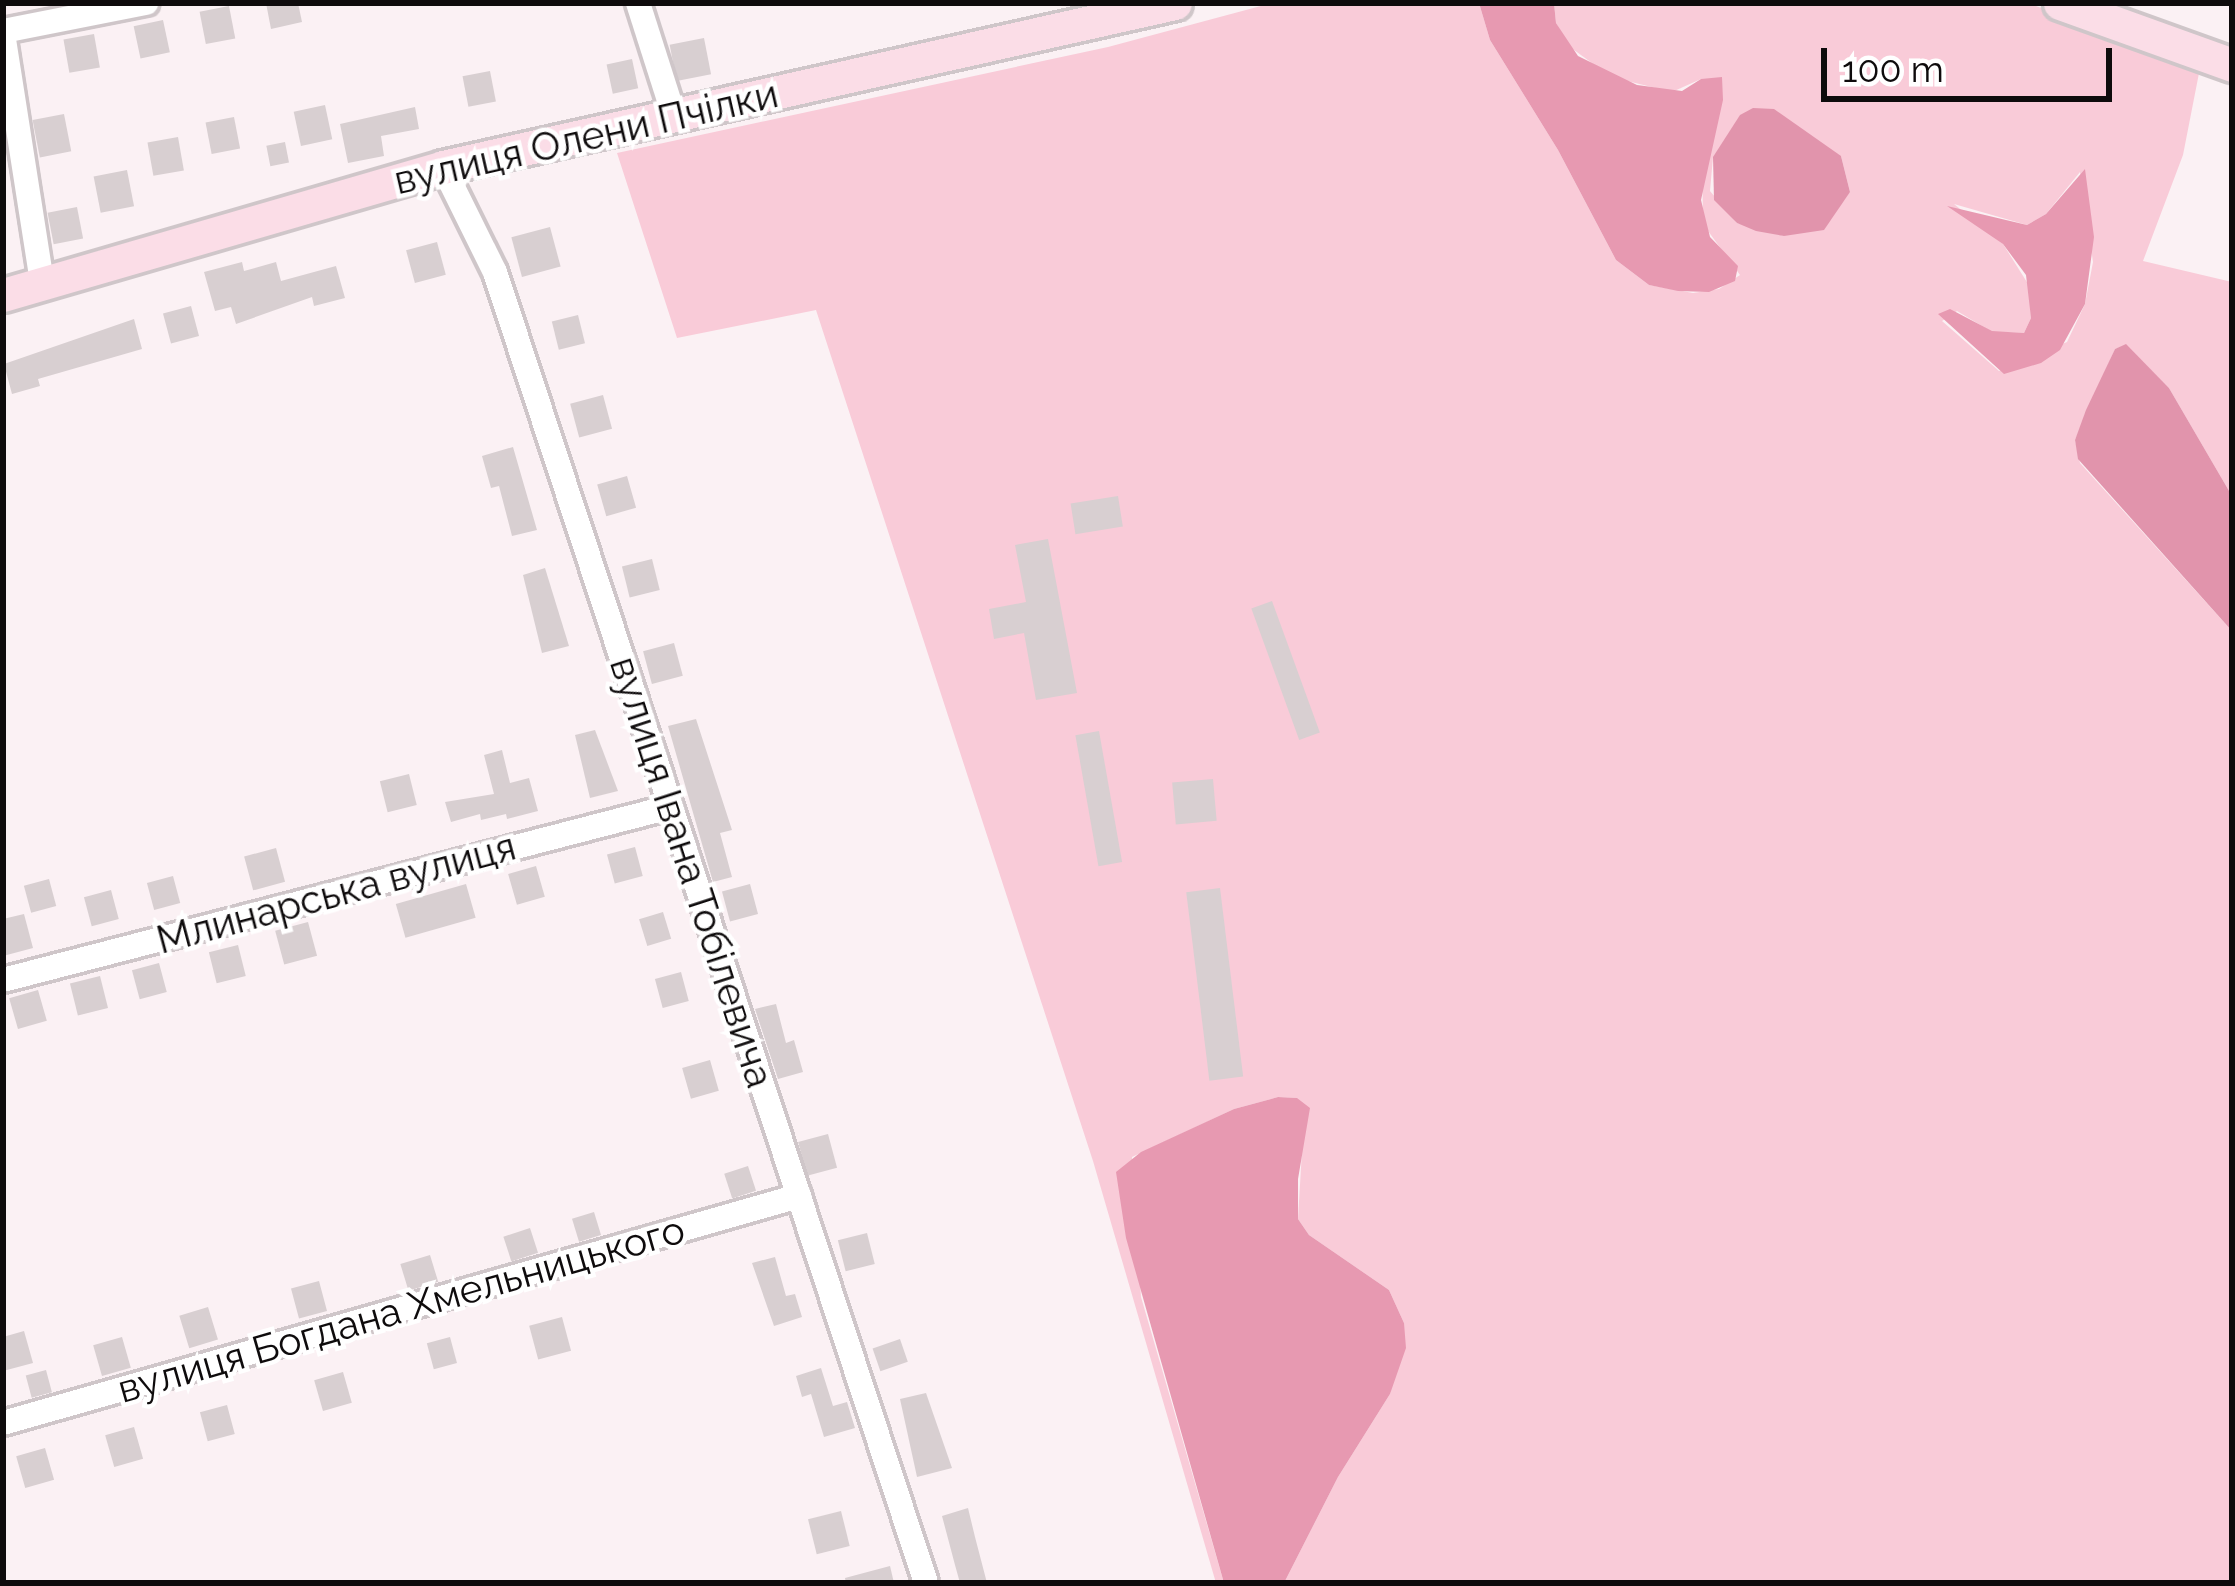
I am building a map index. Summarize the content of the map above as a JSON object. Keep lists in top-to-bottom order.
{
  "streets": {
    "street": [
      "вулиця Олени Пчілки",
      "вулиця Івана Тобілевича",
      "Млинарська вулиця",
      "вулиця Богдана Хмельницького"
    ]
  },
  "crossings": [
    ["вулиця Олени Пчілки", "вулиця Івана Тобілевича"],
    ["вулиця Івана Тобілевича", "Млинарська вулиця"],
    ["вулиця Івана Тобілевича", "вулиця Богдана Хмельницького"]
  ],
  "scale_bar": "100 m"
}
